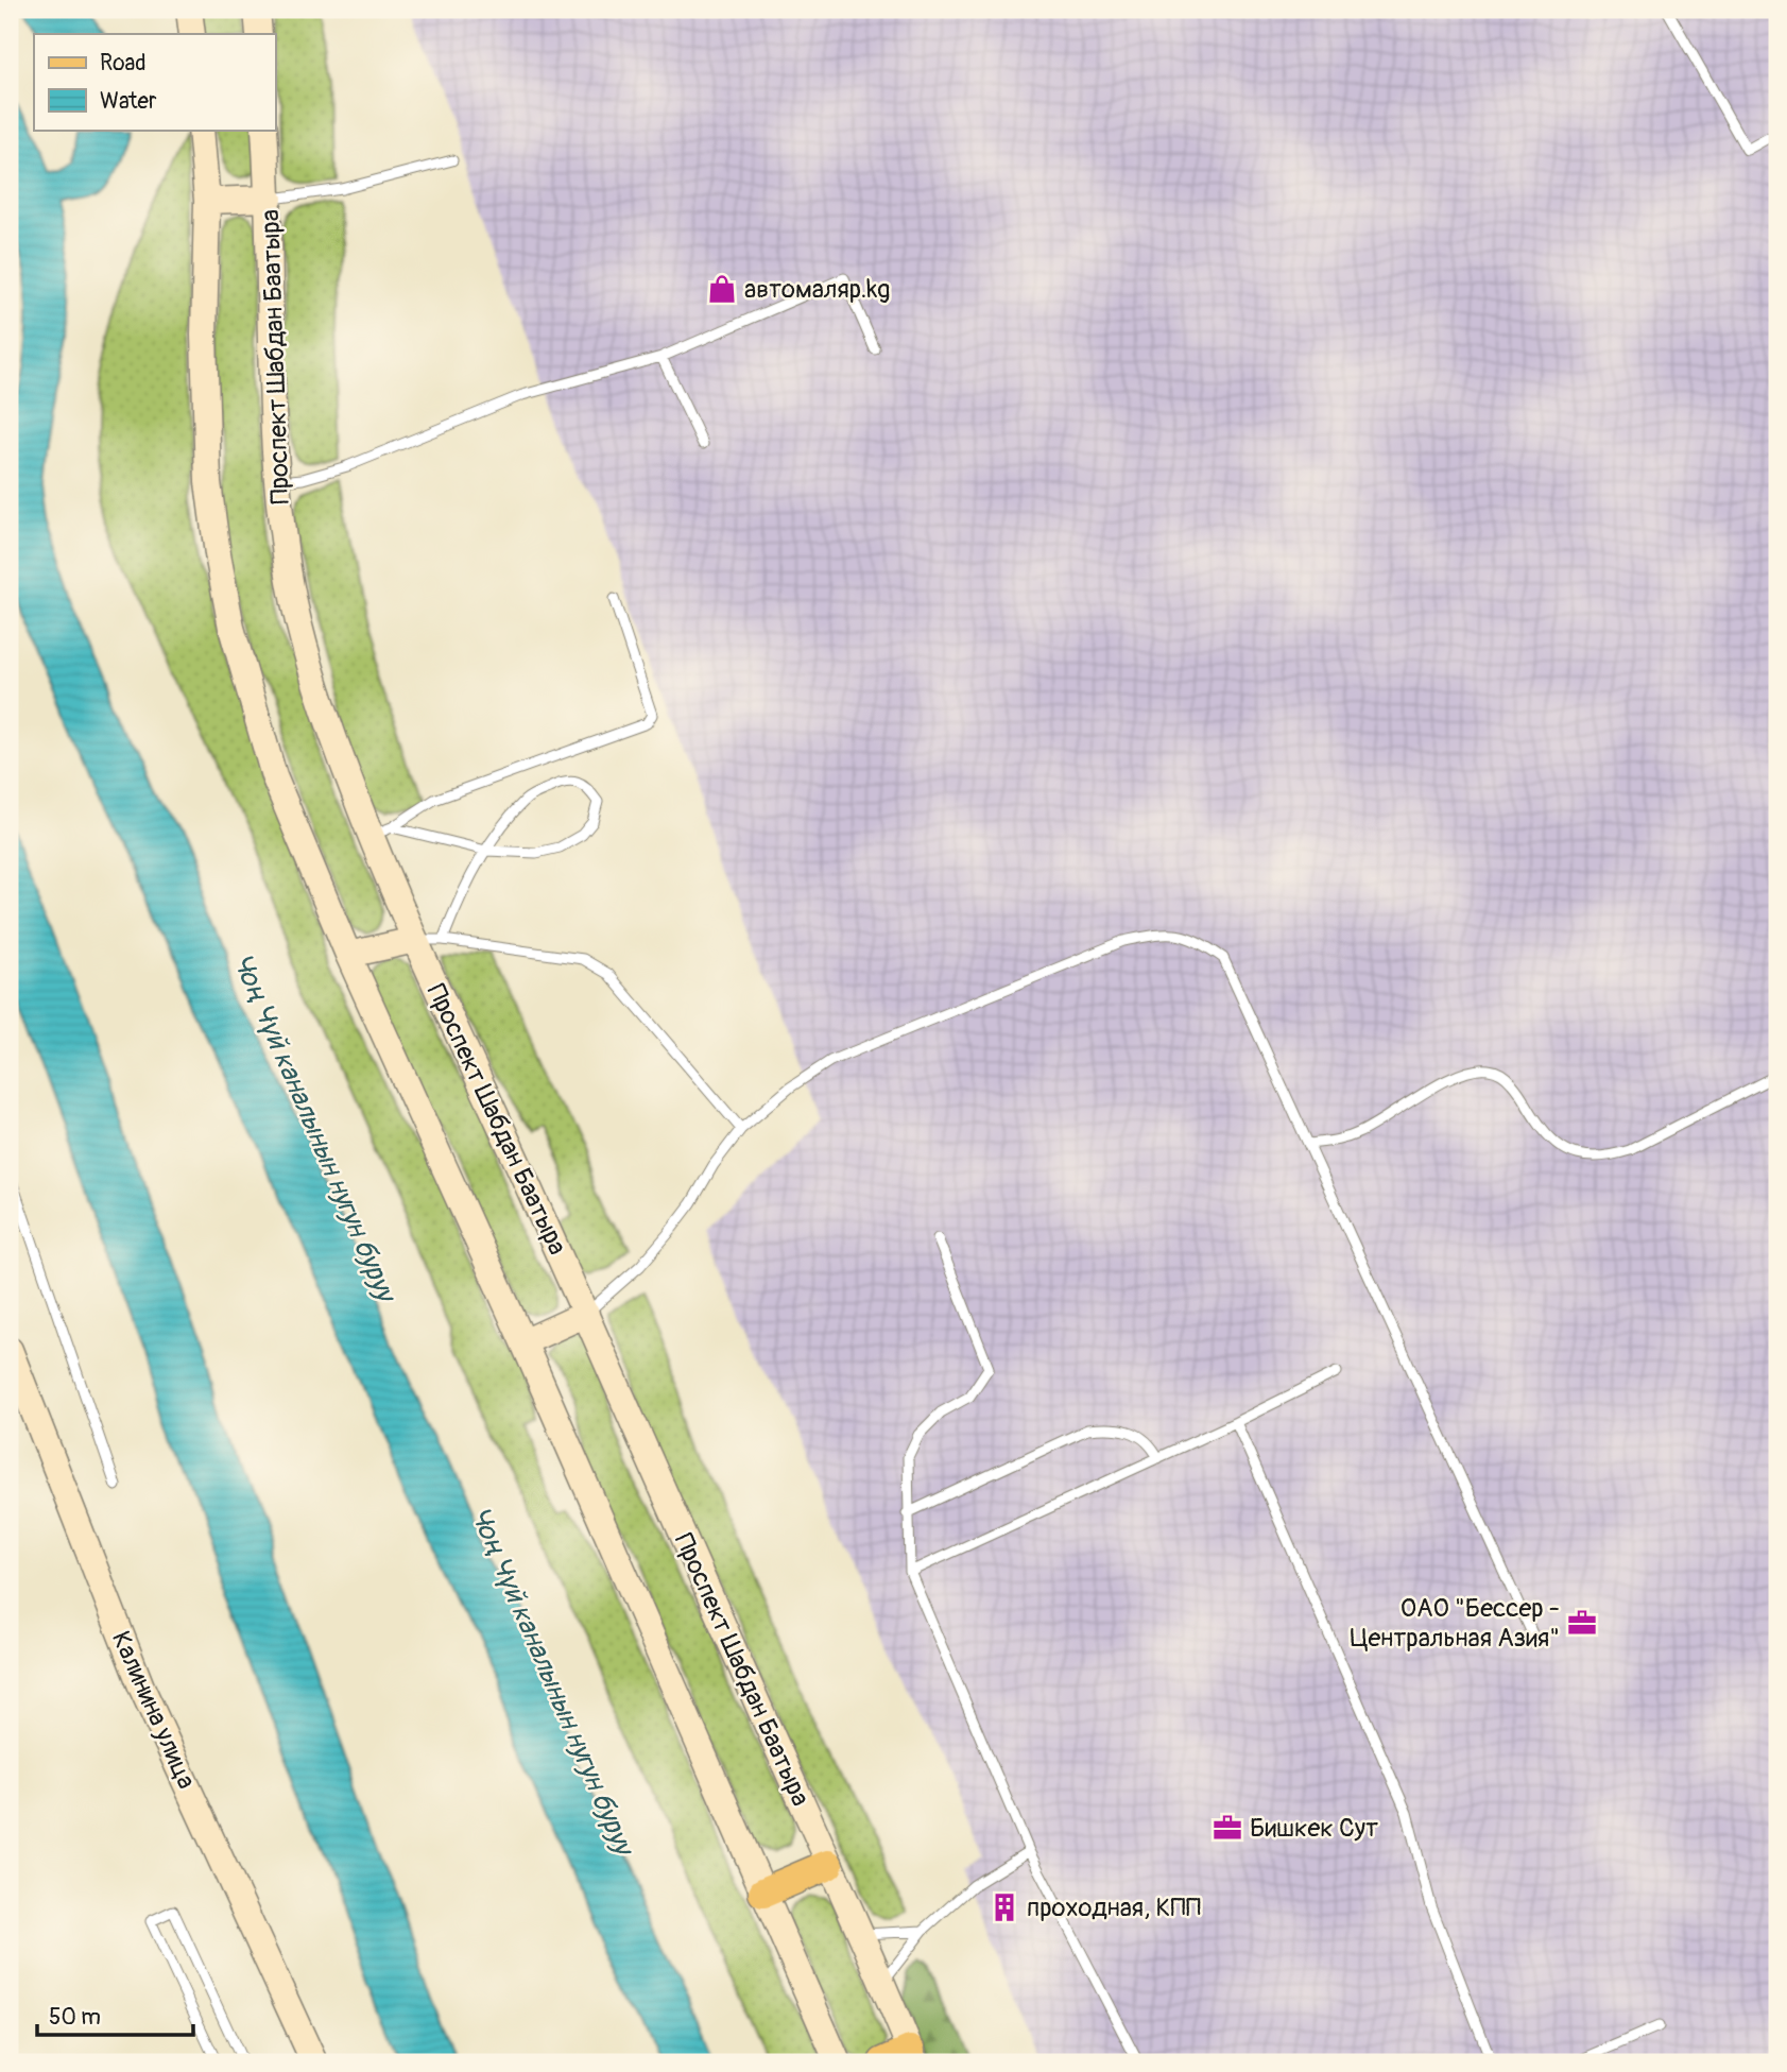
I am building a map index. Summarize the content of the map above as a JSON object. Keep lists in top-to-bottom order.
{
  "streets": {
    "main road": ["Проспект Шабдан Баатыра", "Калинина улица"]
  },
  "water": ["Чоң Чүй каналынын нугун буруу"],
  "places": {
    "shop": ["автомаляр.kg"],
    "office": ["ОАО \"Бессер - Центральная Азия\"", "Бишкек Сут"],
    "building": ["проходная, КПП"]
  },
  "legend": ["Road", "Water"],
  "scale_bar": "50 m"
}
